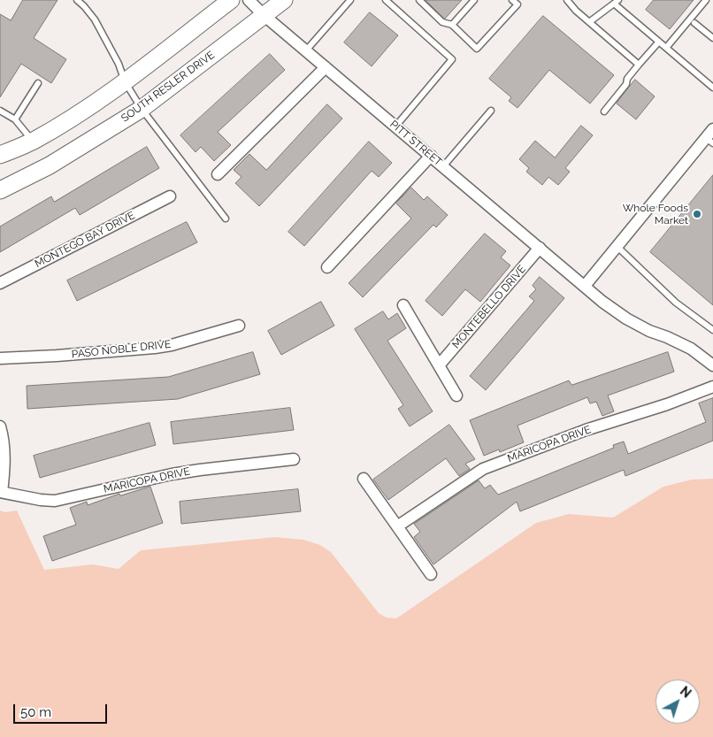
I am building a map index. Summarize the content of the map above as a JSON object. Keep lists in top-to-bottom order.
{
  "streets": {
    "main road": ["SOUTH RESLER DRIVE"],
    "street": [
      "PITT STREET",
      "MONTEGO BAY DRIVE",
      "MONTEBELLO DRIVE",
      "PASO NOBLE DRIVE",
      "MARICOPA DRIVE"
    ]
  },
  "crossings": [
    ["SOUTH RESLER DRIVE", "PITT STREET"],
    ["PITT STREET", "MONTEBELLO DRIVE"]
  ],
  "places": ["Whole Foods Market"],
  "scale_bar": "50 m",
  "north": "top right"
}
